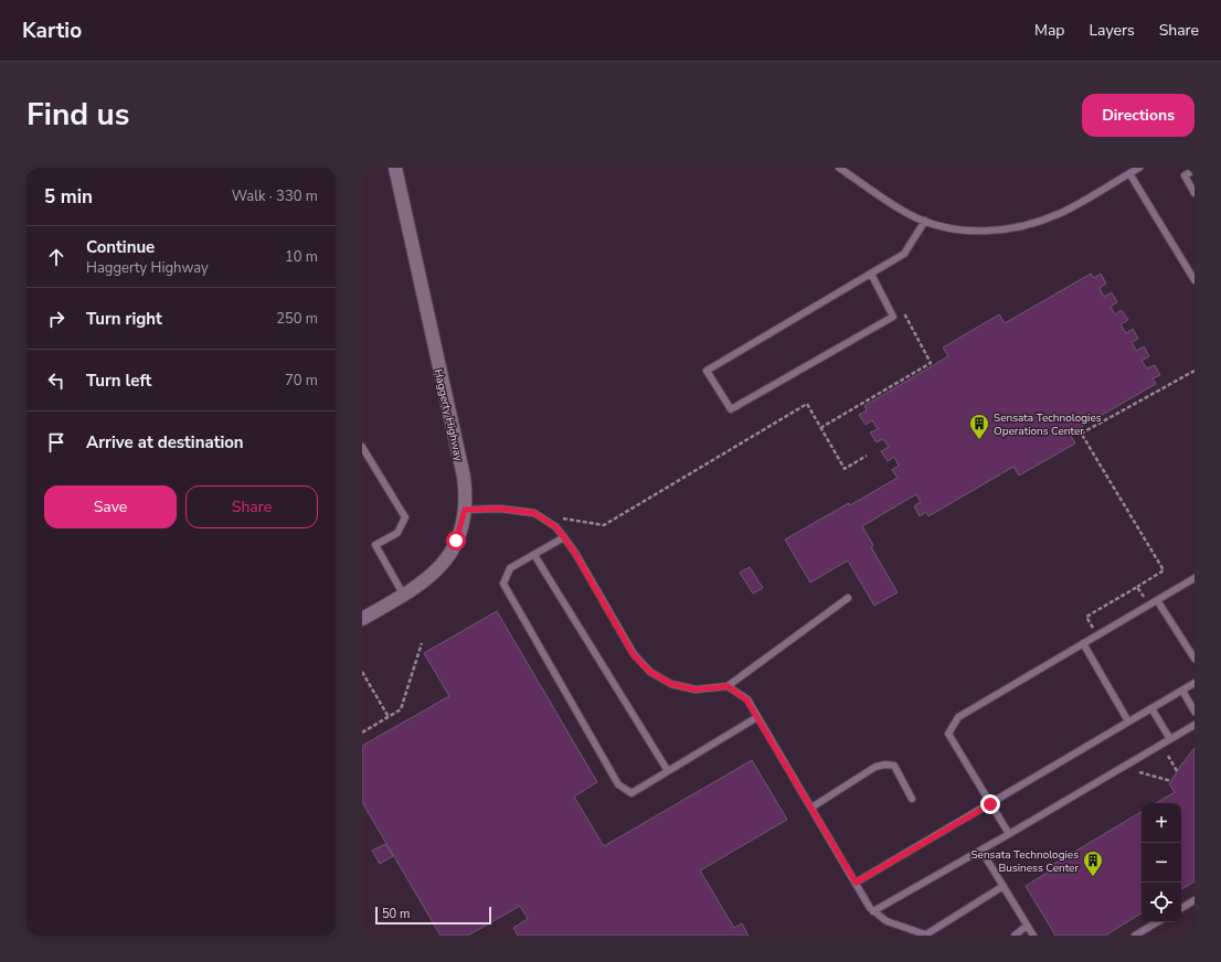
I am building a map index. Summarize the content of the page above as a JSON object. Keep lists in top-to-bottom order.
{
  "streets": {
    "street": ["Haggerty Highway"]
  },
  "places": {
    "building": ["Sensata Technologies Operations Center", "Sensata Technologies Business Center"]
  },
  "scale_bar": "50 m",
  "page": {
    "header": "Kartio",
    "nav": ["Map", "Layers", "Share"],
    "title": "Find us",
    "buttons": [
      "Directions",
      ["Save", "Share"]
    ],
    "heading": ["5 min", "Walk · 330 m"],
    "list": [
      ["Continue", "Haggerty Highway", "10 m"],
      ["Turn right", "250 m"],
      ["Turn left", "70 m"],
      "Arrive at destination"
    ],
    "map_buttons": ["+", "−"],
    "scale": "50 m"
  }
}
